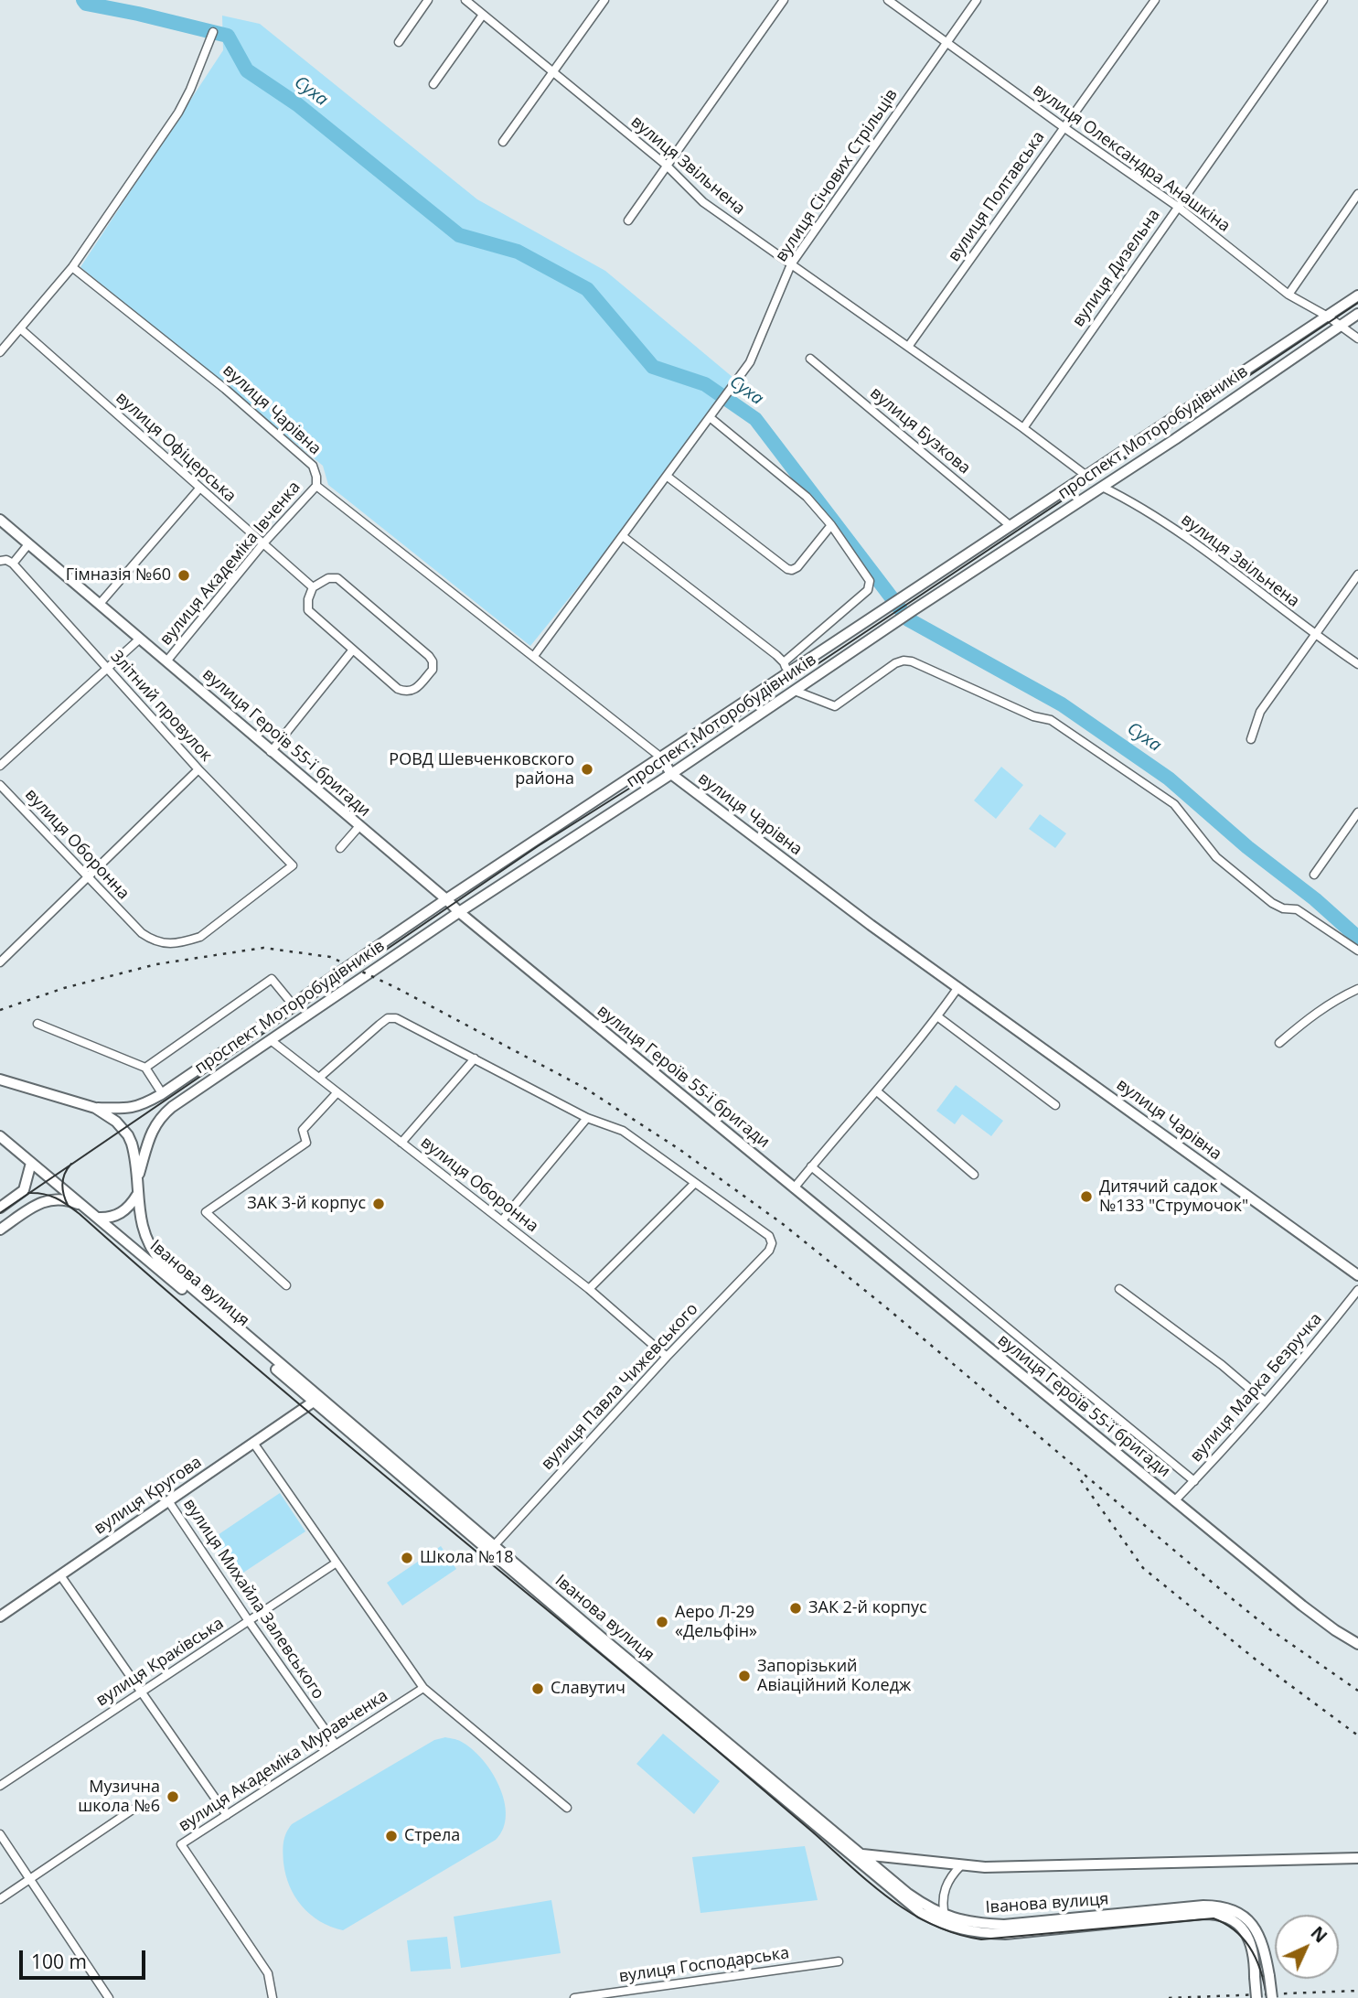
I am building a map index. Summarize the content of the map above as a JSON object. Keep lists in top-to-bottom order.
{
  "streets": {
    "main road": [
      "вулиця Чарівна",
      "проспект Моторобудівників",
      "вулиця Героїв 55-ї бригади",
      "Іванова вулиця",
      "вулиця Кругова"
    ],
    "street": [
      "вулиця Олександра Анашкіна",
      "вулиця Звільнена",
      "вулиця Січових Стрільців",
      "вулиця Полтавська",
      "вулиця Дизельна",
      "вулиця Бузкова",
      "вулиця Офіцерська",
      "вулиця Академіка Івченка",
      "Злітний провулок",
      "вулиця Оборонна",
      "вулиця Павла Чижевського",
      "вулиця Марка Безручка",
      "вулиця Михайла Залевського",
      "вулиця Краківська",
      "вулиця Академіка Муравченка",
      "вулиця Господарська"
    ]
  },
  "crossings": [
    ["вулиця Олександра Анашкіна", "вулиця Січових Стрільців"],
    ["вулиця Олександра Анашкіна", "вулиця Полтавська"],
    ["вулиця Олександра Анашкіна", "вулиця Дизельна"],
    ["вулиця Олександра Анашкіна", "проспект Моторобудівників"],
    ["вулиця Звільнена", "вулиця Січових Стрільців"],
    ["вулиця Звільнена", "вулиця Полтавська"],
    ["вулиця Звільнена", "вулиця Дизельна"],
    ["вулиця Звільнена", "проспект Моторобудівників"],
    ["вулиця Січових Стрільців", "вулиця Чарівна"],
    ["вулиця Чарівна", "проспект Моторобудівників"],
    ["вулиця Чарівна", "вулиця Академіка Івченка"],
    ["вулиця Бузкова", "проспект Моторобудівників"],
    ["проспект Моторобудівників", "вулиця Героїв 55-ї бригади"],
    ["проспект Моторобудівників", "вулиця Оборонна"],
    ["проспект Моторобудівників", "Іванова вулиця"],
    ["вулиця Офіцерська", "вулиця Академіка Івченка"],
    ["вулиця Академіка Івченка", "вулиця Героїв 55-ї бригади"],
    ["Злітний провулок", "вулиця Оборонна"],
    ["вулиця Героїв 55-ї бригади", "вулиця Марка Безручка"],
    ["вулиця Оборонна", "вулиця Павла Чижевського"],
    ["Іванова вулиця", "вулиця Павла Чижевського"],
    ["Іванова вулиця", "вулиця Кругова"],
    ["вулиця Кругова", "вулиця Михайла Залевського"],
    ["вулиця Михайла Залевського", "вулиця Краківська"],
    ["вулиця Михайла Залевського", "вулиця Академіка Муравченка"]
  ],
  "water": ["Суха"],
  "places": [
    "Гімназія №60",
    "РОВД Шевченковского района",
    "Дитячий садок №133 \"Струмочок\"",
    "ЗАК 3-й корпус",
    "Школа №18",
    "ЗАК 2-й корпус",
    "Аеро Л-29 «Дельфін»",
    "Запорізький Авіаційний Коледж",
    "Славутич",
    "Музична школа №6",
    "Стрела"
  ],
  "scale_bar": "100 m",
  "north": "top right"
}
